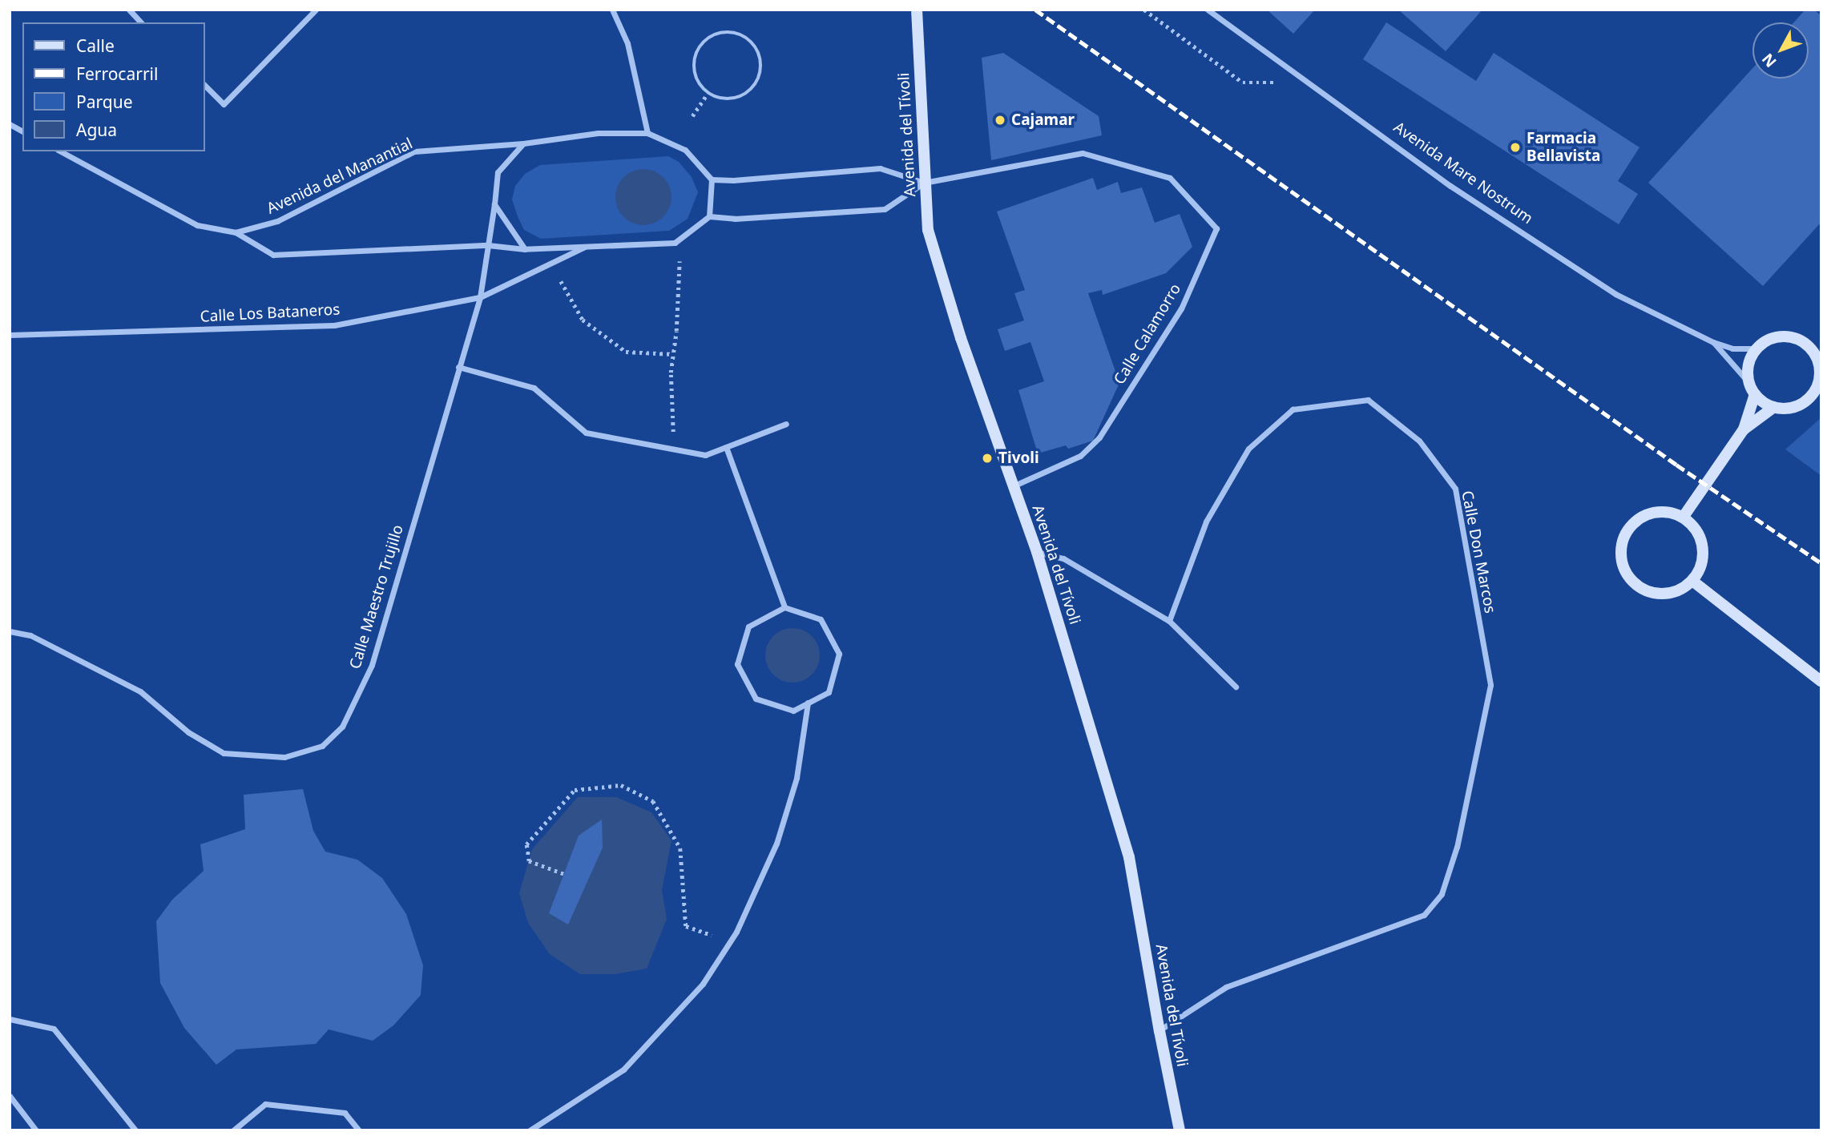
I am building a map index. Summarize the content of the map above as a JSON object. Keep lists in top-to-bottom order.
{
  "streets": {
    "main road": ["Avenida del Tívoli"],
    "street": [
      "Avenida Mare Nostrum",
      "Avenida del Manantial",
      "Calle Los Bataneros",
      "Calle Calamorro",
      "Calle Don Marcos",
      "Calle Maestro Trujillo"
    ]
  },
  "crossings": [
    ["Avenida del Tívoli", "Calle Calamorro"],
    ["Avenida del Tívoli", "Calle Don Marcos"],
    ["Avenida del Manantial", "Calle Los Bataneros"],
    ["Avenida del Manantial", "Calle Maestro Trujillo"],
    ["Calle Los Bataneros", "Calle Maestro Trujillo"]
  ],
  "places": ["Cajamar", "Farmacia Bellavista", "Tivoli"],
  "legend": [
    "Calle",
    "Ferrocarril",
    "Parque",
    "Agua"
  ],
  "north": "bottom left"
}
